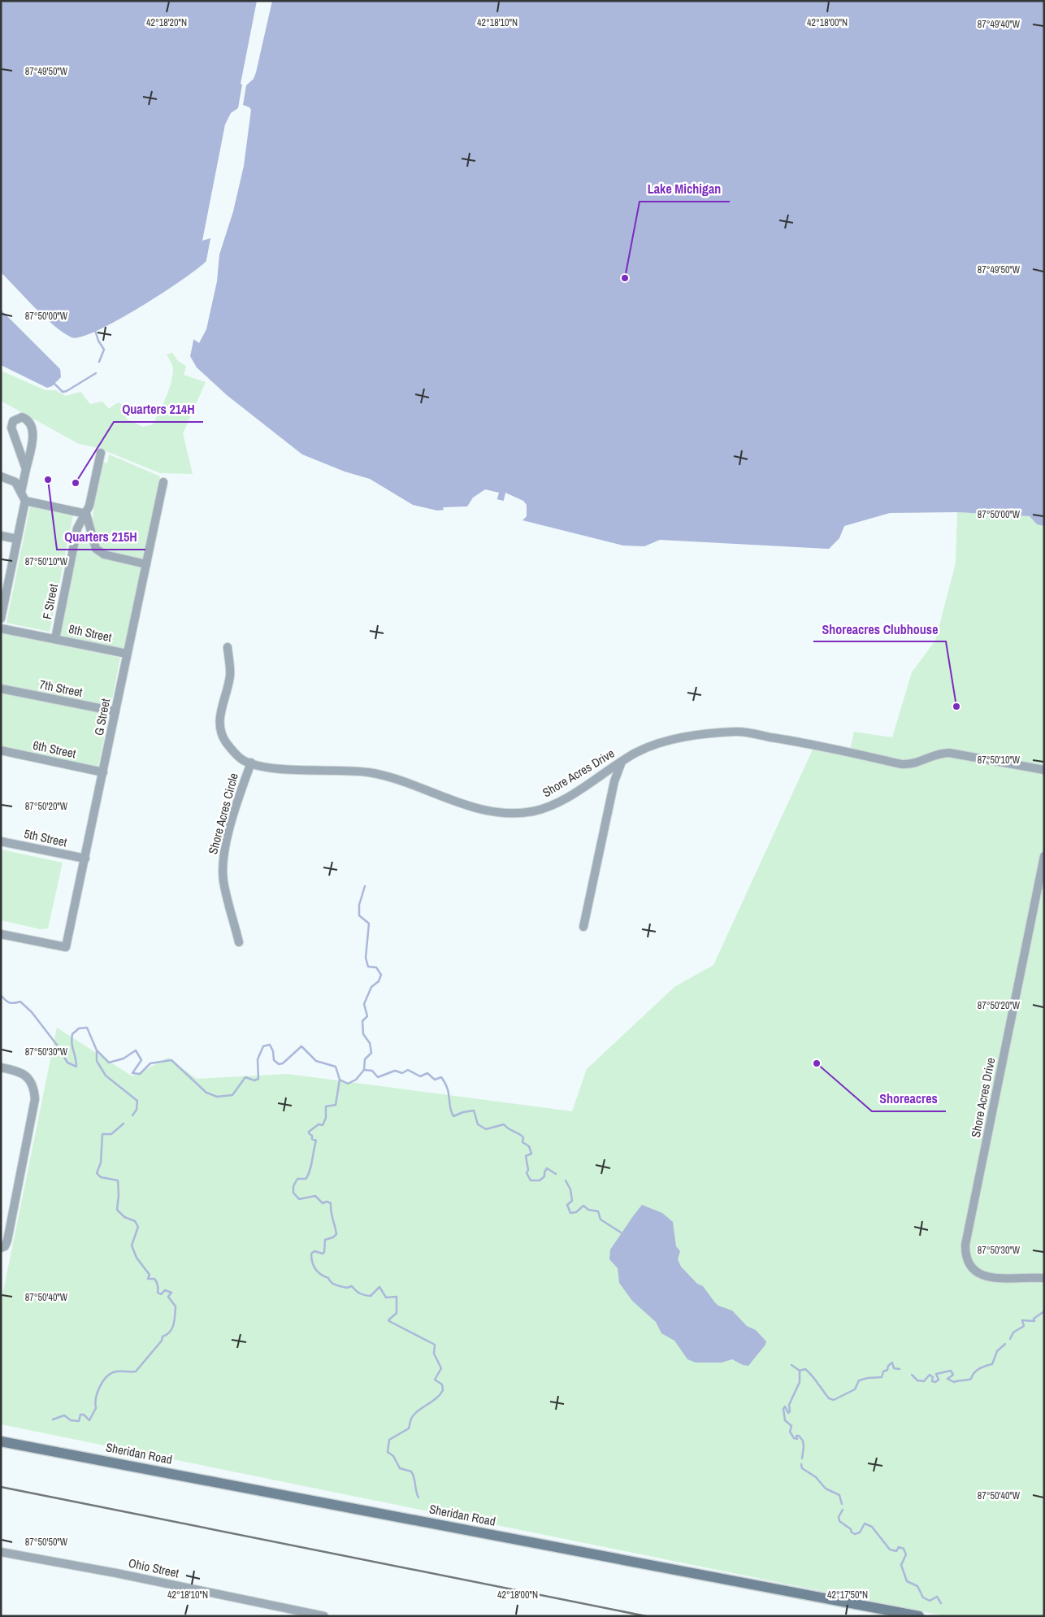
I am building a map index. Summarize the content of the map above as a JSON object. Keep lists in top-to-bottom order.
{
  "streets": {
    "main road": ["Sheridan Road"],
    "street": [
      "F Street",
      "8th Street",
      "7th Street",
      "G Street",
      "6th Street",
      "Shore Acres Drive",
      "Shore Acres Circle",
      "5th Street",
      "Ohio Street"
    ]
  },
  "crossings": [
    ["F Street", "8th Street"],
    ["8th Street", "G Street"],
    ["7th Street", "G Street"],
    ["G Street", "6th Street"],
    ["G Street", "5th Street"],
    ["Shore Acres Drive", "Shore Acres Circle"]
  ],
  "places": [
    "Lake Michigan",
    "Quarters 215H",
    "Quarters 214H",
    "Shoreacres Clubhouse",
    "Shoreacres"
  ],
  "coordinates": [
    "42°18'20\"N",
    "42°18'10\"N",
    "42°18'00\"N",
    "87°49'40\"W",
    "87°49'50\"W",
    "87°50'00\"W",
    "87°50'10\"W",
    "87°50'20\"W",
    "87°50'30\"W",
    "87°50'40\"W",
    "87°50'50\"W",
    "42°17'50\"N"
  ]
}
